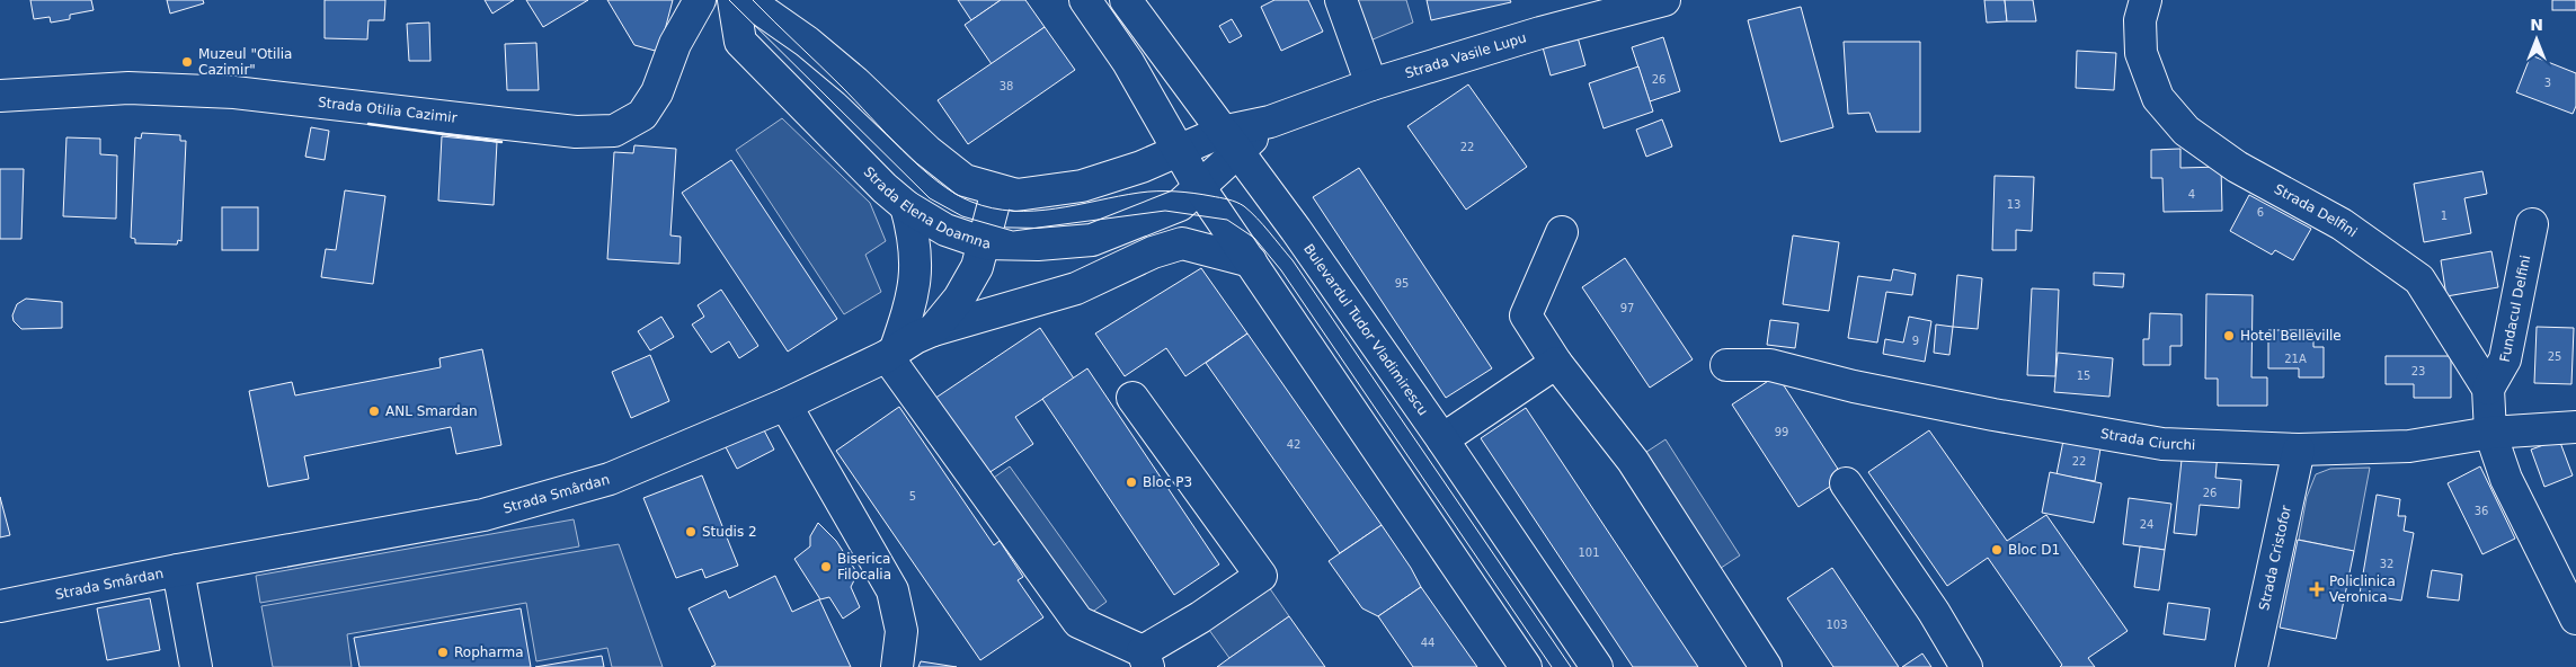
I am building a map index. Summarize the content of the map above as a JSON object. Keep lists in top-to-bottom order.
{
  "streets": {
    "street": [
      "Strada Vasile Lupu",
      "Strada Otilia Cazimir",
      "Strada Elena Doamna",
      "Strada Delfini",
      "Fundacul Delfini",
      "Bulevardul Tudor Vladimirescu",
      "Strada Ciurchi",
      "Strada Smârdan",
      "Strada Cristofor"
    ]
  },
  "crossings": [
    ["Strada Vasile Lupu", "Bulevardul Tudor Vladimirescu"],
    ["Strada Elena Doamna", "Strada Smârdan"],
    ["Strada Delfini", "Fundacul Delfini"],
    ["Strada Delfini", "Strada Ciurchi"],
    ["Strada Ciurchi", "Strada Cristofor"]
  ],
  "places": {
    "other": [
      "Muzeul \"Otilia Cazimir\"",
      "Hotel Belleville",
      "ANL Smardan",
      "Bloc P3",
      "Studis 2",
      "Bloc D1",
      "Biserica Filocalia",
      "Ropharma"
    ],
    "health": ["Policlinica Veronica"]
  },
  "house_numbers": [
    "26",
    "3",
    "38",
    "22",
    "4",
    "13",
    "6",
    "1",
    "95",
    "97",
    "9",
    "25",
    "21A",
    "23",
    "15",
    "99",
    "42",
    "22",
    "26",
    "5",
    "36",
    "24",
    "101",
    "32",
    "103",
    "44"
  ],
  "north": "top"
}
